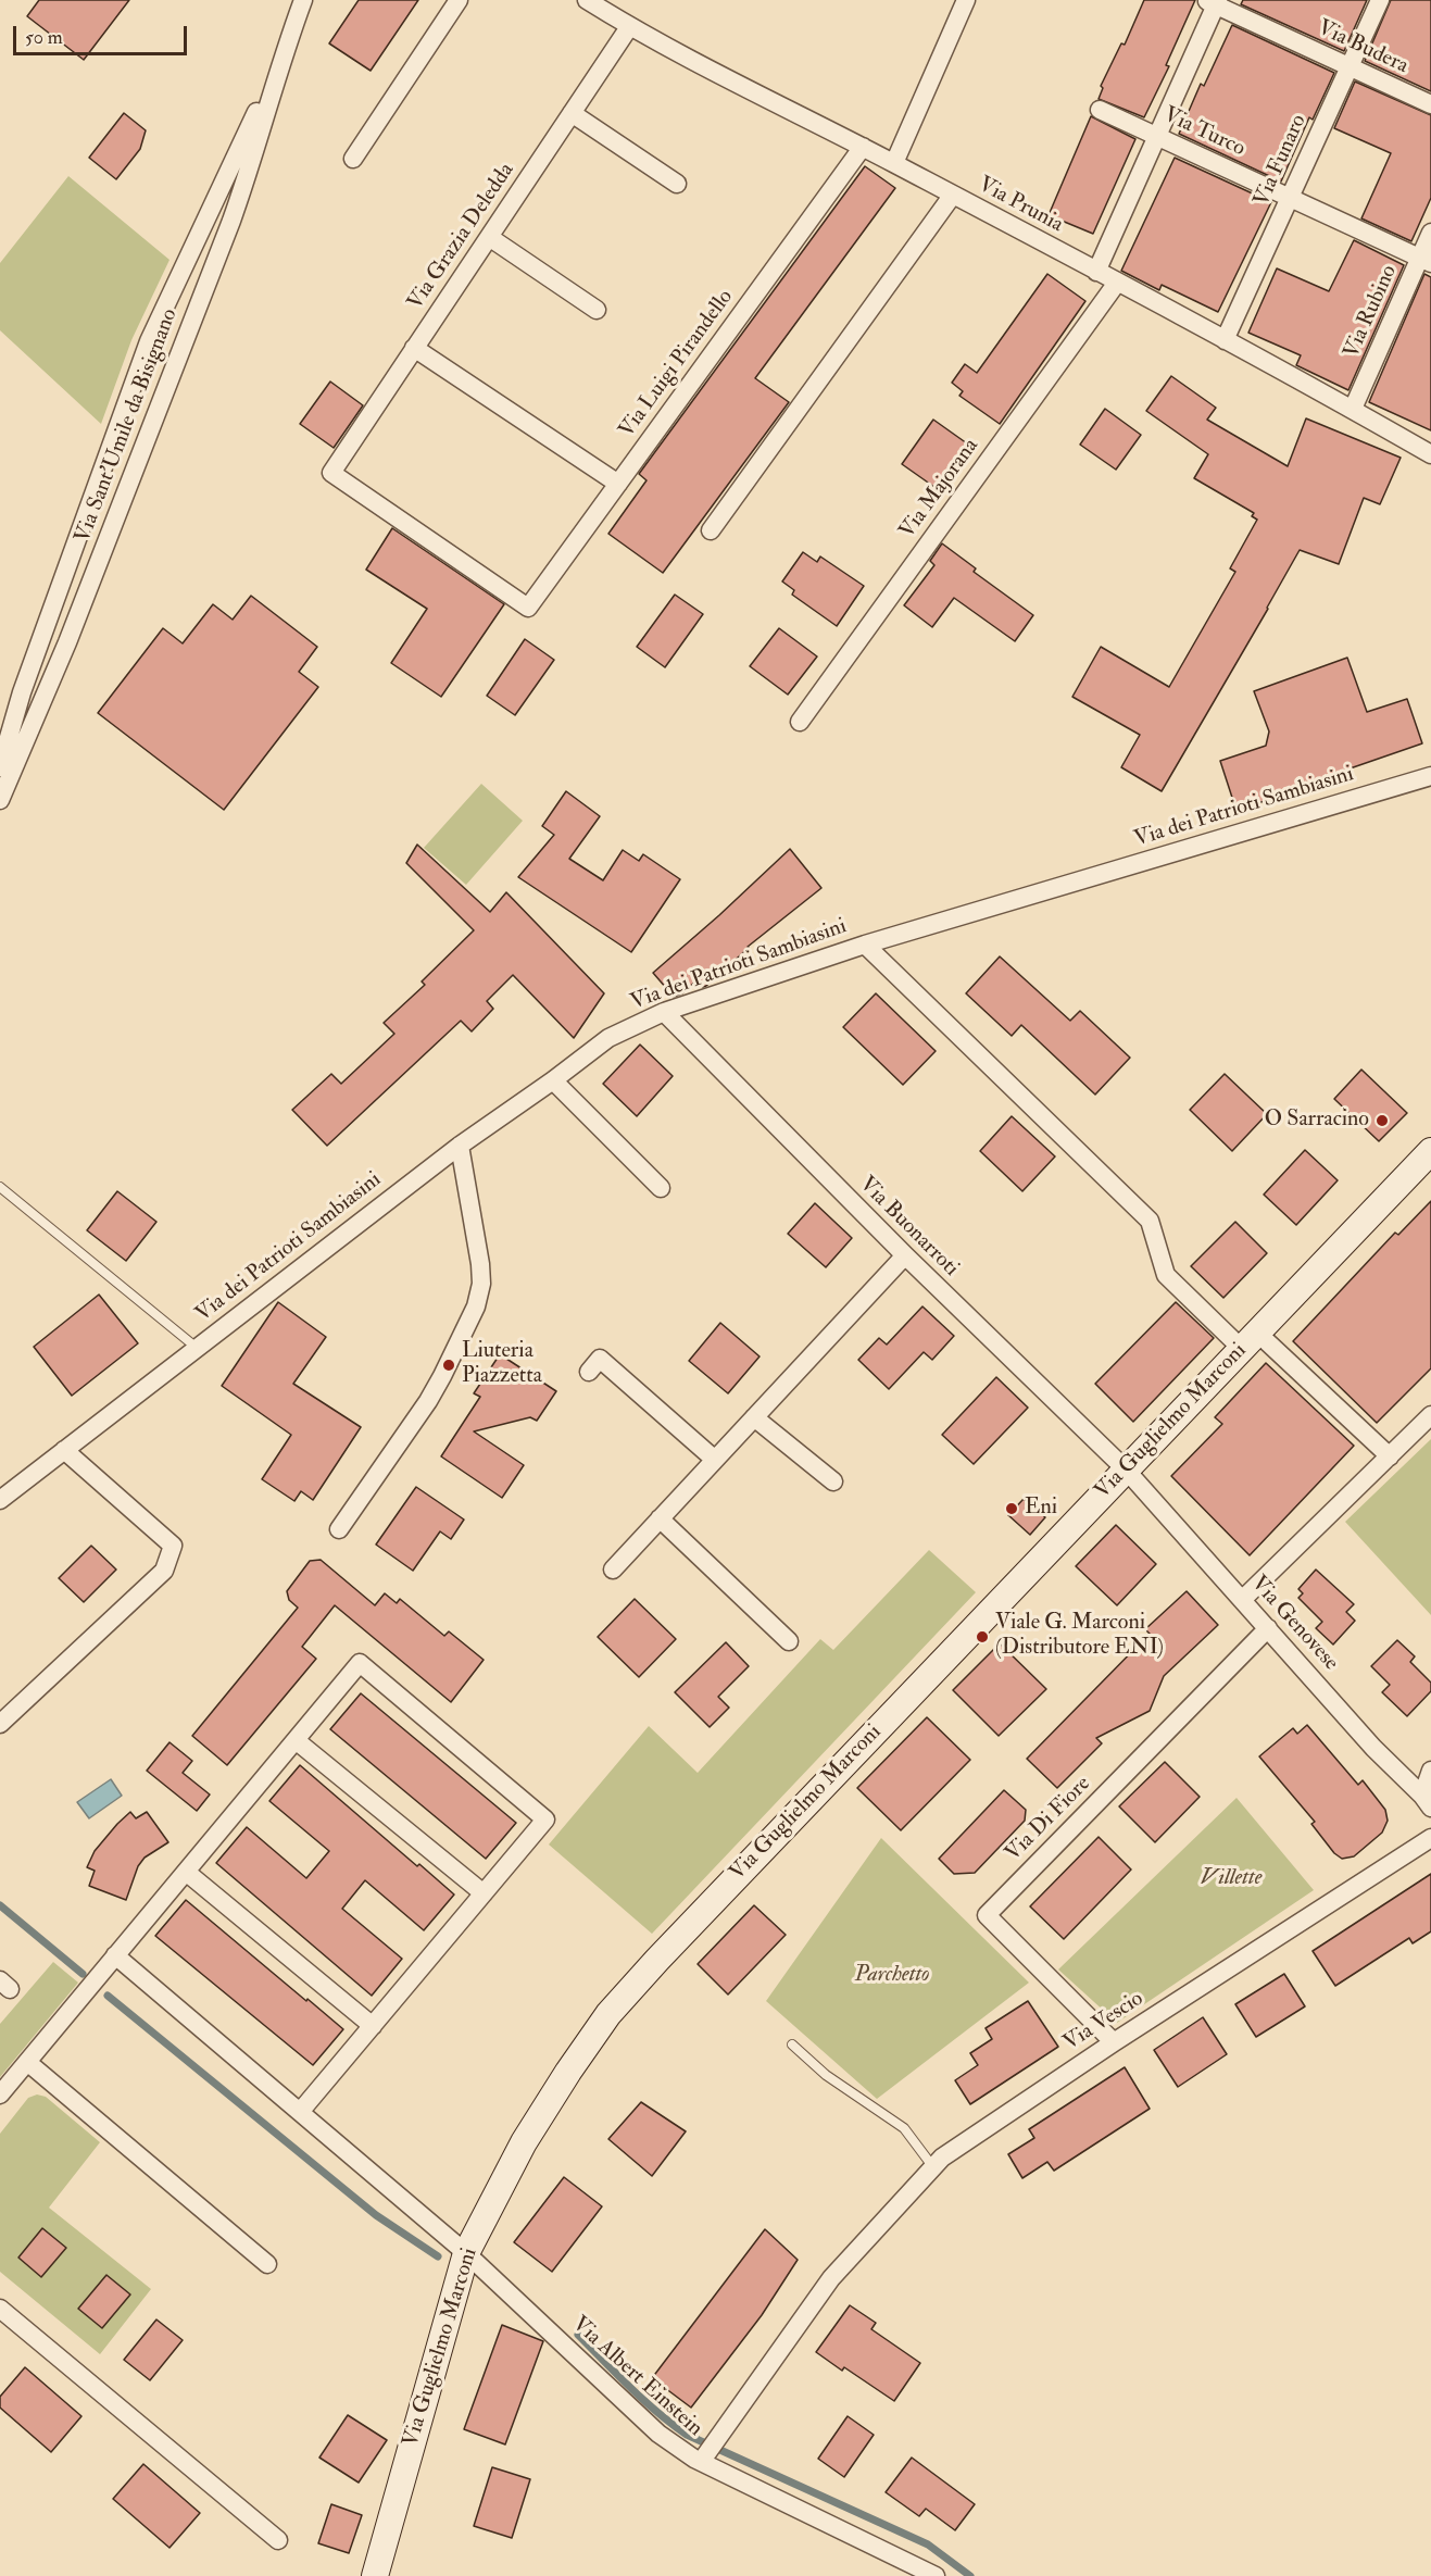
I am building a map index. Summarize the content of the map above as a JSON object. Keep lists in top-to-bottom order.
{
  "streets": {
    "main road": ["Via Guglielmo Marconi"],
    "street": [
      "Via Budera",
      "Via Turco",
      "Via Funaro",
      "Via Prunia",
      "Via Grazia Deledda",
      "Via Rubino",
      "Via Luigi Pirandello",
      "Via Sant'Umile da Bisignano",
      "Via Majorana",
      "Via dei Patrioti Sambiasini",
      "Via Buonarroti",
      "Via Genovese",
      "Via Di Fiore",
      "Via Vescio",
      "Via Albert Einstein"
    ]
  },
  "crossings": [
    ["Via Budera", "Via Funaro"],
    ["Via Turco", "Via Funaro"],
    ["Via Turco", "Via Rubino"],
    ["Via Funaro", "Via Prunia"],
    ["Via Prunia", "Via Grazia Deledda"],
    ["Via Prunia", "Via Rubino"],
    ["Via Prunia", "Via Luigi Pirandello"],
    ["Via Prunia", "Via Majorana"],
    ["Via Grazia Deledda", "Via Luigi Pirandello"],
    ["Via dei Patrioti Sambiasini", "Via Buonarroti"],
    ["Via Buonarroti", "Via Guglielmo Marconi"],
    ["Via Buonarroti", "Via Genovese"],
    ["Via Guglielmo Marconi", "Via Genovese"],
    ["Via Guglielmo Marconi", "Via Albert Einstein"],
    ["Via Genovese", "Via Di Fiore"],
    ["Via Di Fiore", "Via Vescio"],
    ["Via Vescio", "Via Albert Einstein"]
  ],
  "parks": ["Villette", "Parchetto"],
  "places": [
    "O Sarracino",
    "Liuteria Piazzetta",
    "Eni",
    "Viale G. Marconi (Distributore ENI)"
  ],
  "scale_bar": "50 m"
}
